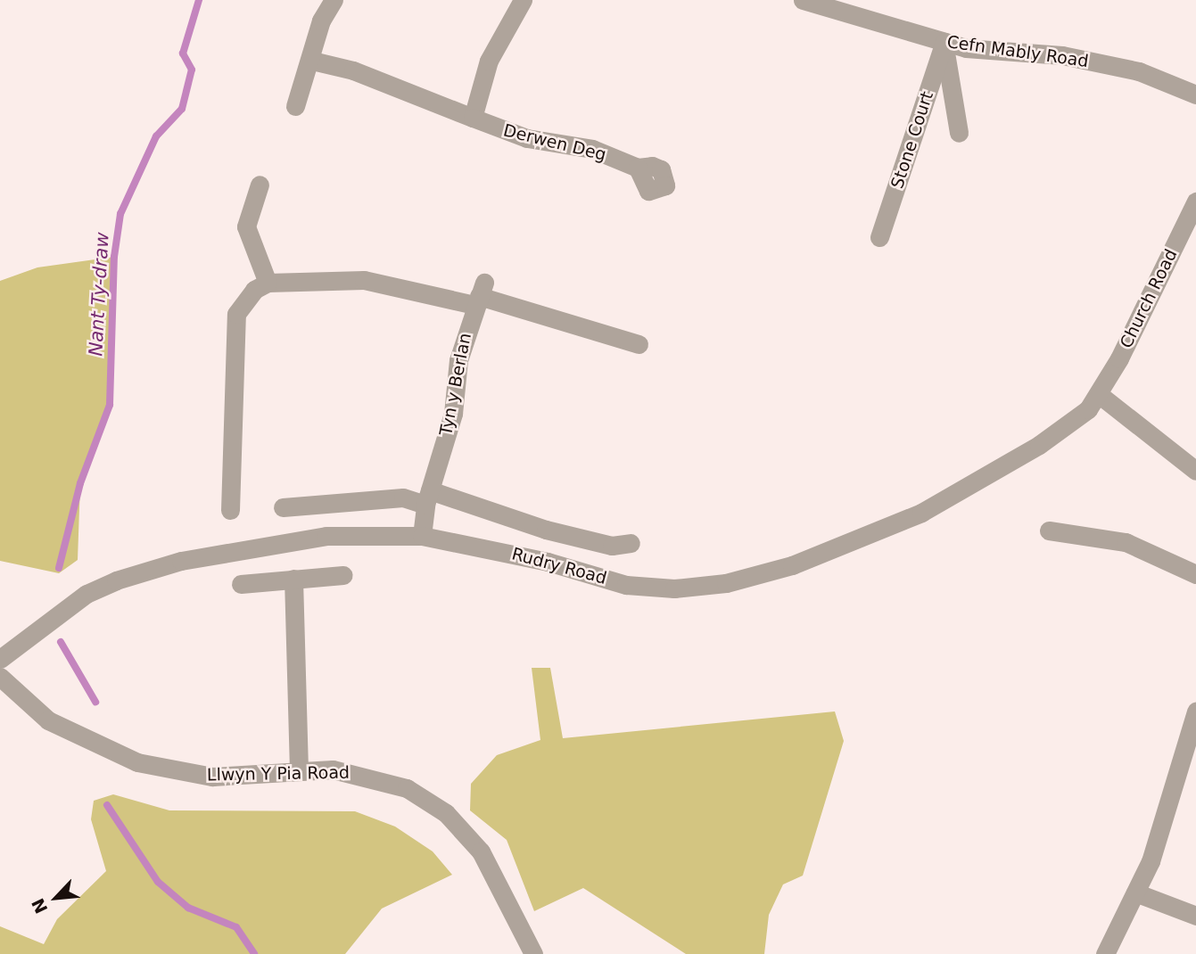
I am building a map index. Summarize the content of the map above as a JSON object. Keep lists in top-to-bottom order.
{
  "streets": {
    "street": [
      "Cefn Mably Road",
      "Stone Court",
      "Derwen Deg",
      "Church Road",
      "Tyn y Berlan",
      "Rudry Road",
      "Llwyn Y Pia Road"
    ]
  },
  "crossings": [
    ["Cefn Mably Road", "Stone Court"],
    ["Church Road", "Rudry Road"],
    ["Tyn y Berlan", "Rudry Road"]
  ],
  "water": ["Nant Ty-draw"],
  "north": "bottom left"
}
